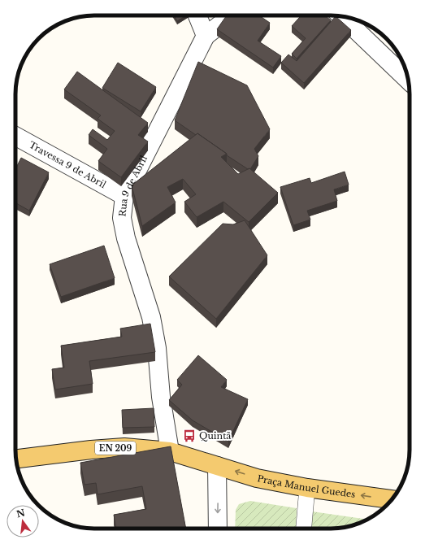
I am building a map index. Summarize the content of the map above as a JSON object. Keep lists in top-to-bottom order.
{
  "streets": {
    "main road": ["EN 209", "Praça Manuel Guedes"],
    "street": ["Travessa 9 de Abril", "Rua 9 de Abril"]
  },
  "crossings": [
    ["Travessa 9 de Abril", "Rua 9 de Abril"],
    ["Rua 9 de Abril", "EN 209"],
    ["EN 209", "Praça Manuel Guedes"]
  ],
  "one_way": ["Praça Manuel Guedes"],
  "places": {
    "bus stop": ["Quintã"]
  },
  "north": "top"
}
